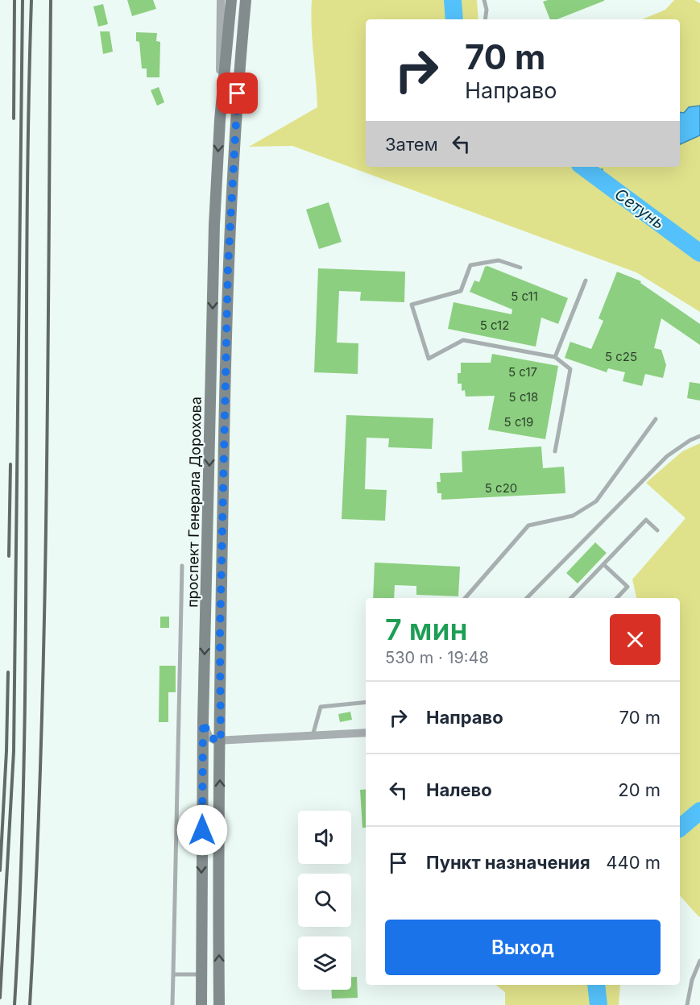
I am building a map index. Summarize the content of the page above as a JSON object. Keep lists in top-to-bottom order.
{
  "streets": {
    "main road": ["проспект Генерала Дорохова"]
  },
  "water": ["Сетунь"],
  "house_numbers": [
    "5 с11",
    "5 с12",
    "5 с25",
    "5 с17",
    "5 с18",
    "5 с19",
    "5 с20"
  ],
  "page": {
    "turn": ["70 m", "Направо"],
    "then": "Затем",
    "heading": ["7 мин", "530 m · 19:48"],
    "list": [
      {
        "name": "Направо",
        "value": "70 m"
      },
      {
        "name": "Налево",
        "value": "20 m"
      },
      {
        "name": "Пункт назначения",
        "value": "440 m"
      }
    ],
    "buttons": "Выход"
  }
}
